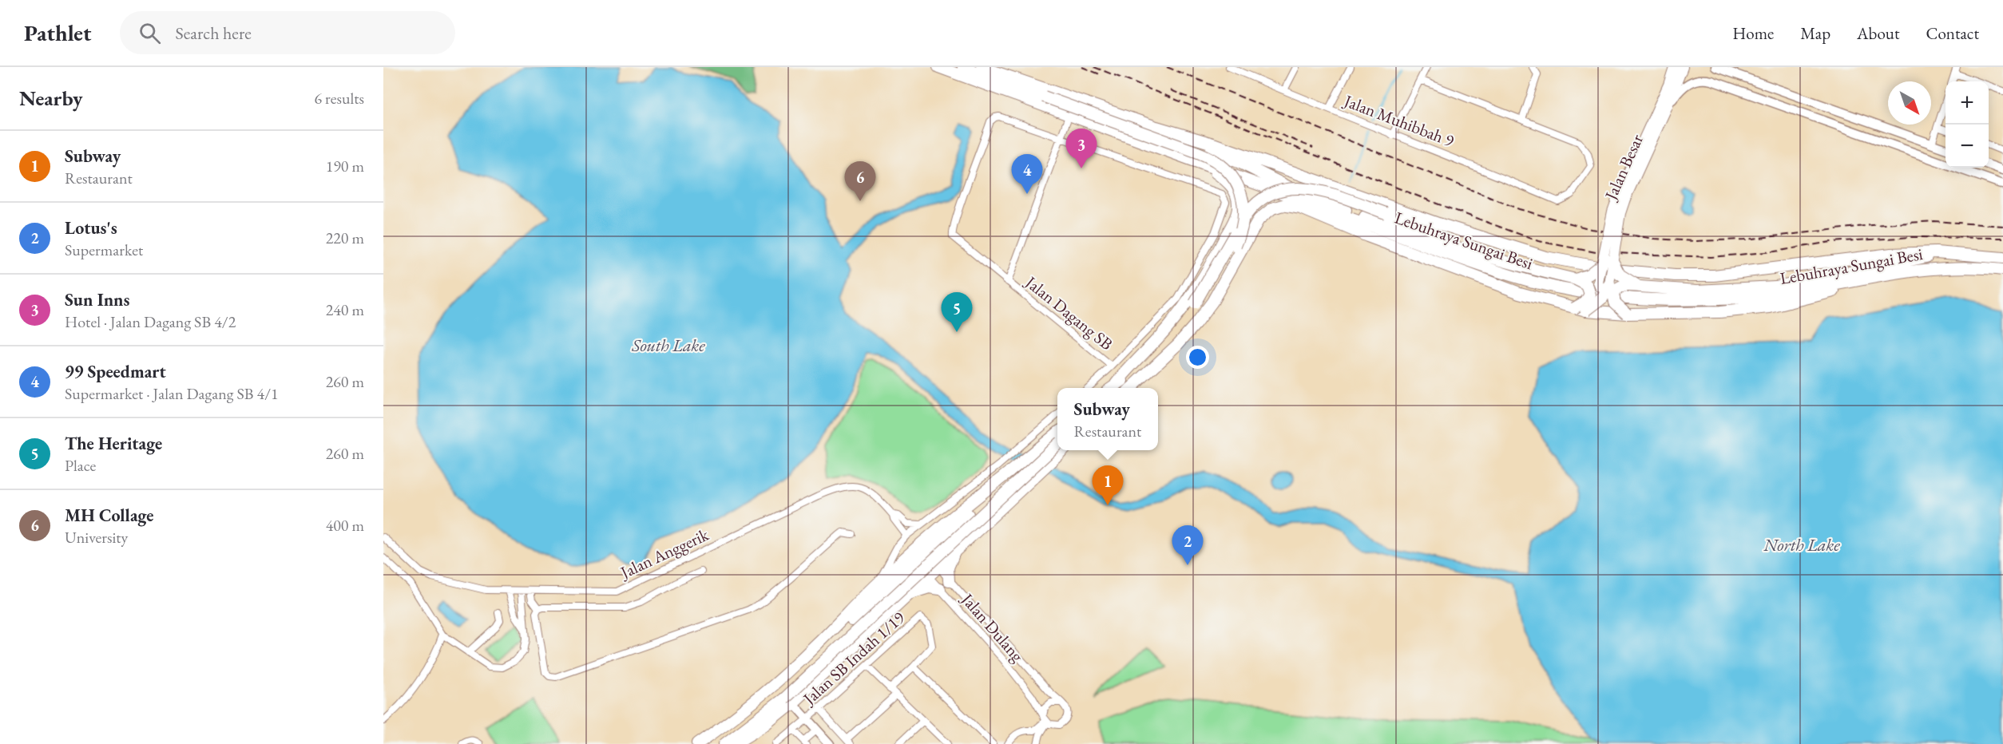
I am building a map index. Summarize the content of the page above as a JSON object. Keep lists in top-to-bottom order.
{
  "streets": {
    "highway": ["Lebuhraya Sungai Besi"],
    "main road": ["Jalan Besar"],
    "street": [
      "Jalan Muhibbah 9",
      "Jalan Dagang SB",
      "Jalan Anggerik",
      "Jalan Dulang",
      "Jalan SB Indah 1/19"
    ]
  },
  "water": ["South Lake", "North Lake"],
  "north": "bottom right",
  "page": {
    "header": "Pathlet",
    "search": "Search here",
    "nav": [
      "Home",
      "Map",
      "About",
      "Contact"
    ],
    "heading": ["Nearby", "6 results"],
    "map_buttons": ["+", "−"],
    "pins": [
      "3",
      "4",
      "6",
      "5",
      "1",
      "2"
    ],
    "list": [
      {
        "mark": "1",
        "name": "Subway",
        "note": "Restaurant",
        "value": "190 m"
      },
      {
        "mark": "2",
        "name": "Lotus's",
        "note": "Supermarket",
        "value": "220 m"
      },
      {
        "mark": "3",
        "name": "Sun Inns",
        "note": "Hotel · Jalan Dagang SB 4/2",
        "value": "240 m"
      },
      {
        "mark": "4",
        "name": "99 Speedmart",
        "note": "Supermarket · Jalan Dagang SB 4/1",
        "value": "260 m"
      },
      {
        "mark": "5",
        "name": "The Heritage",
        "note": "Place",
        "value": "260 m"
      },
      {
        "mark": "6",
        "name": "MH Collage",
        "note": "University",
        "value": "400 m"
      }
    ],
    "popup": ["Subway", "Restaurant"]
  }
}
